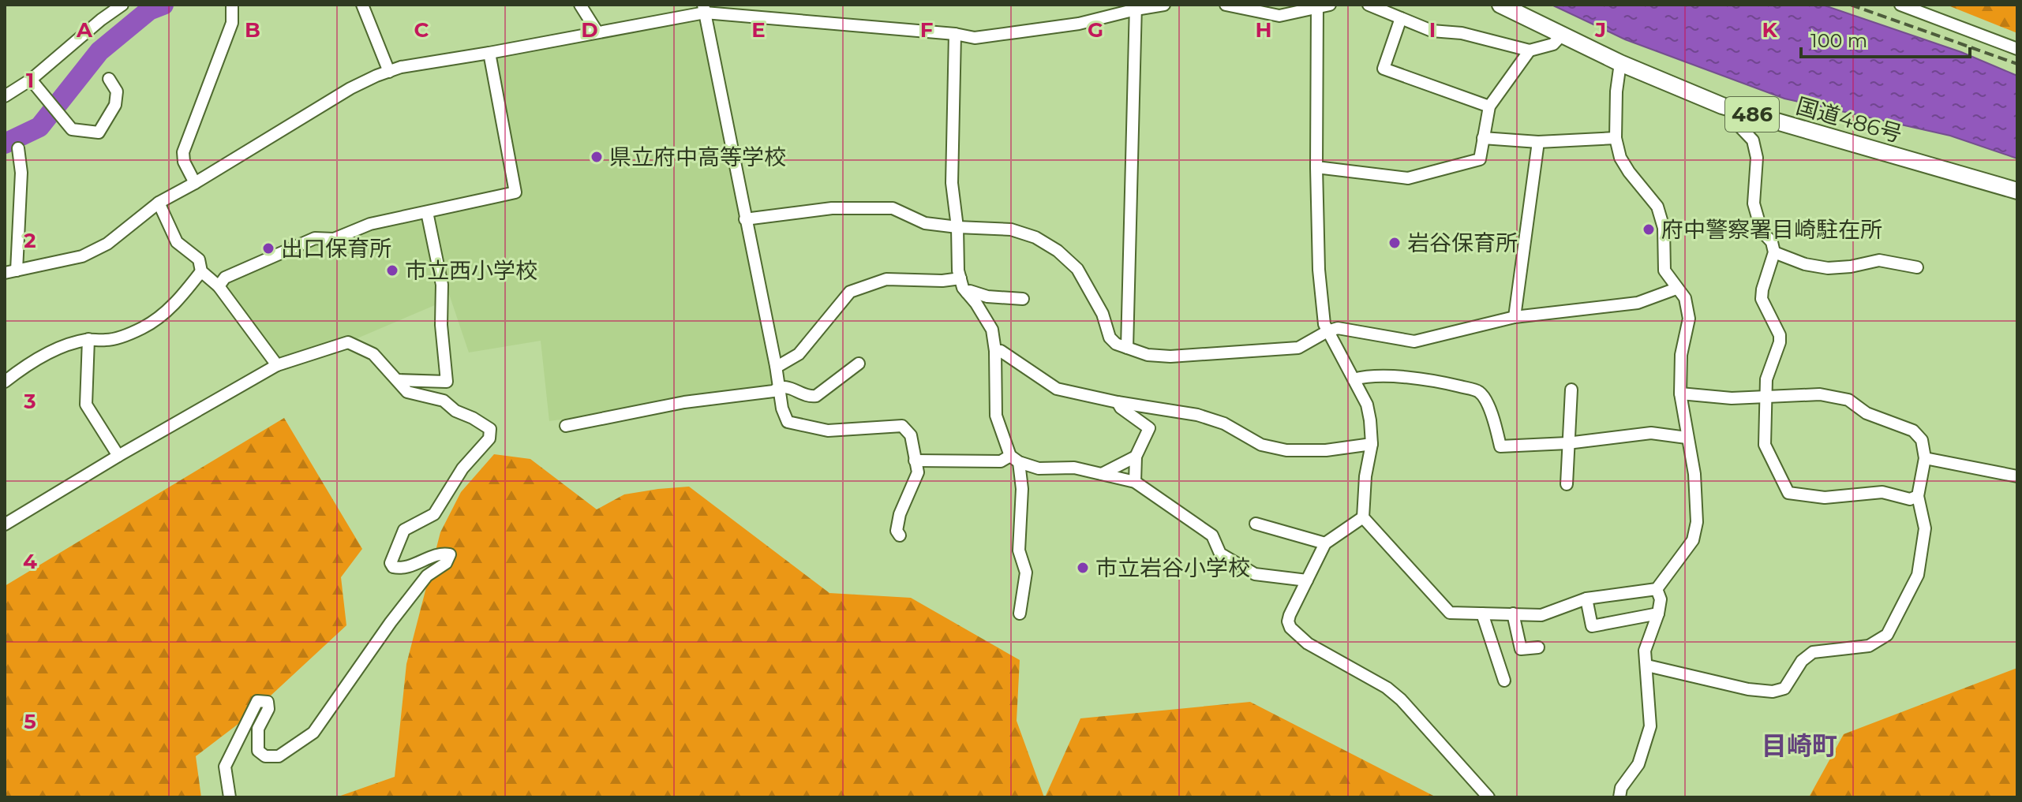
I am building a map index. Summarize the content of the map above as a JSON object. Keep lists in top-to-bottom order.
{
  "streets": {
    "highway": ["486", "国道486号"]
  },
  "districts": ["目崎町"],
  "places": [
    "県立府中高等学校",
    "府中警察署目崎駐在所",
    "岩谷保育所",
    "出口保育所",
    "市立西小学校",
    "市立岩谷小学校"
  ],
  "scale_bar": "100 m",
  "grid": {
    "columns": [
      "A",
      "B",
      "C",
      "D",
      "E",
      "F",
      "G",
      "H",
      "I",
      "J",
      "K"
    ],
    "rows": [
      "1",
      "2",
      "3",
      "4",
      "5"
    ]
  }
}
